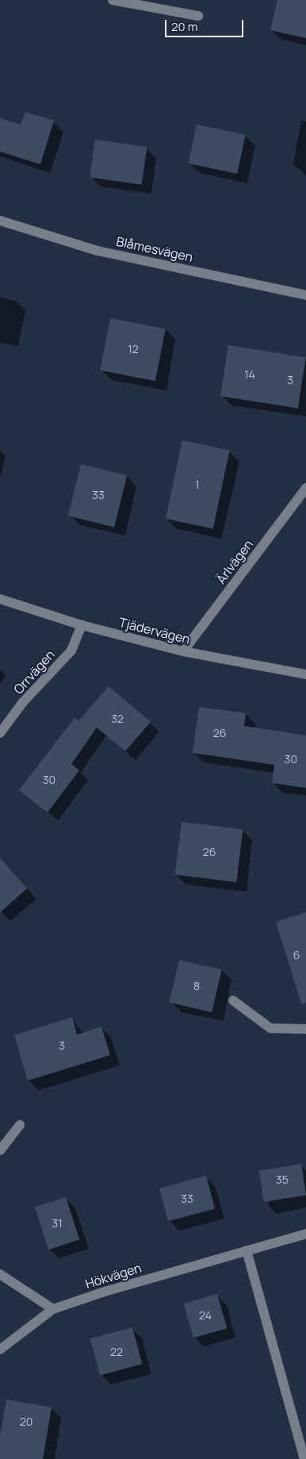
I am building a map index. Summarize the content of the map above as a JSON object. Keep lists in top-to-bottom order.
{
  "streets": {
    "street": [
      "Blåmesvägen",
      "Ärlvägen",
      "Tjädervägen",
      "Orrvägen",
      "Hökvägen"
    ]
  },
  "crossings": [
    ["Ärlvägen", "Tjädervägen"],
    ["Tjädervägen", "Orrvägen"]
  ],
  "house_numbers": [
    "12",
    "14",
    "3",
    "1",
    "33",
    "32",
    "26",
    "30",
    "30",
    "26",
    "6",
    "8",
    "3",
    "35",
    "33",
    "31",
    "24",
    "22",
    "20"
  ],
  "scale_bar": "20 m"
}
